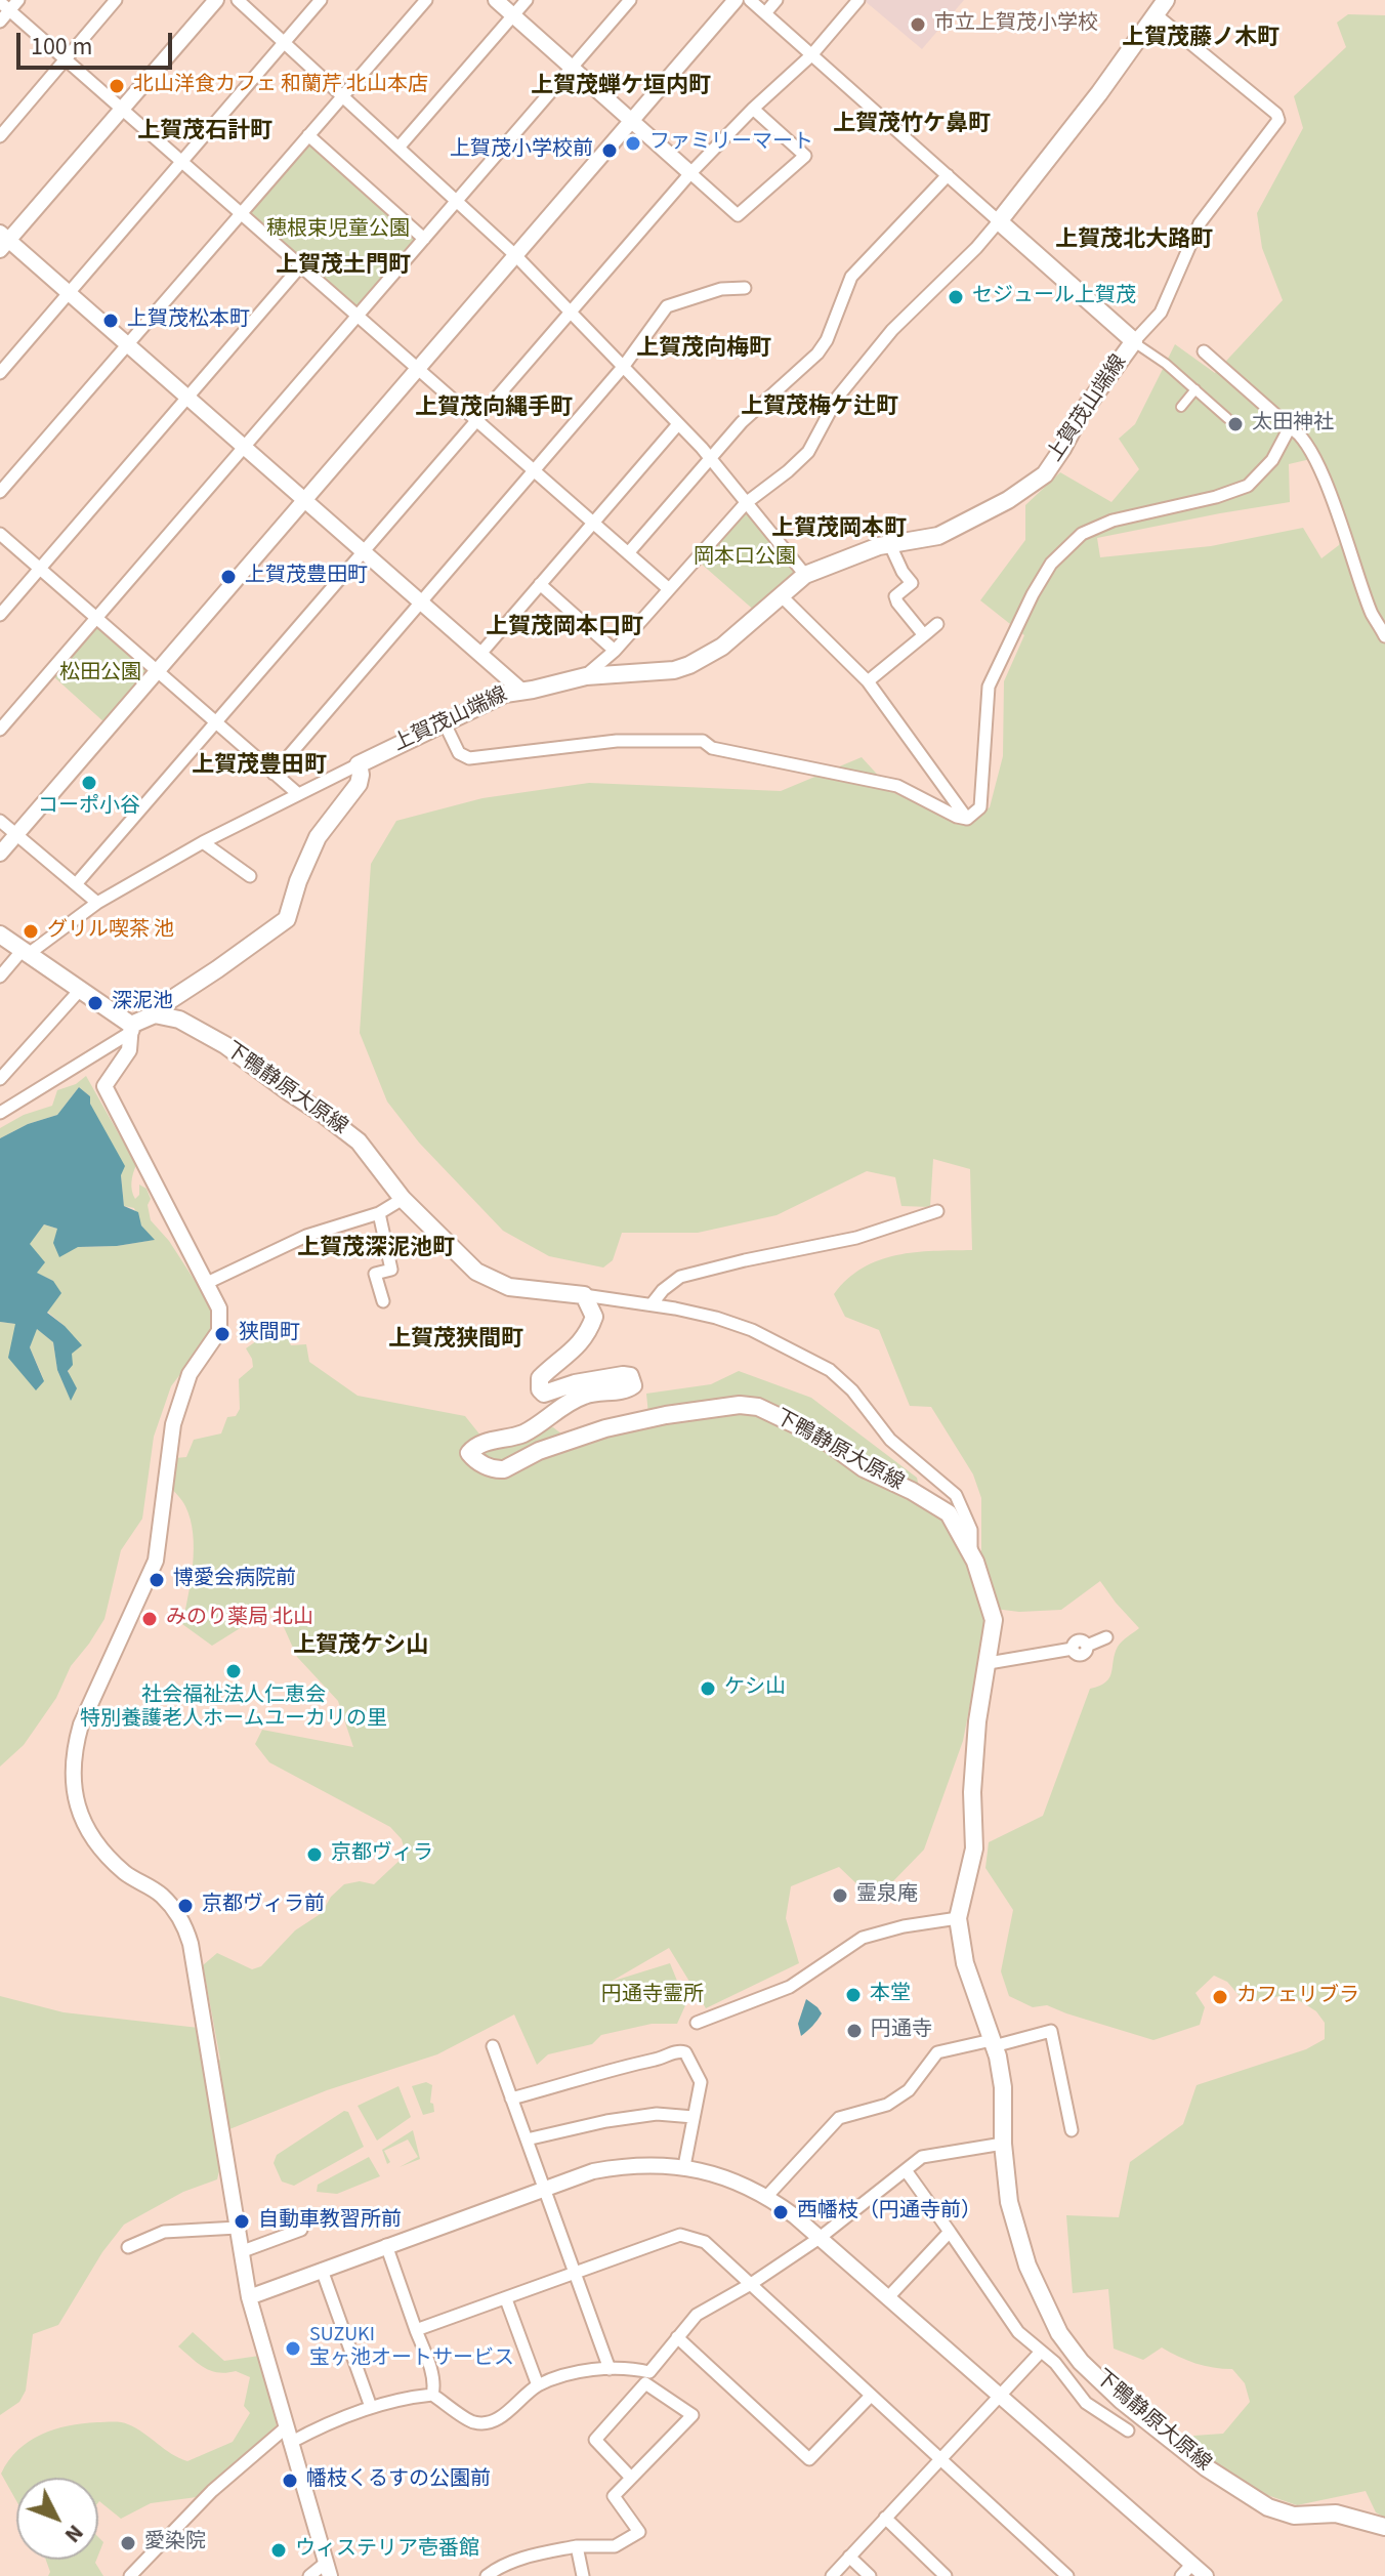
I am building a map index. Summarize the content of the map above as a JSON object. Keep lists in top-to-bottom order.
{
  "streets": {
    "main road": ["上賀茂山端線", "下鴨静原大原線"]
  },
  "districts": [
    "上賀茂藤ノ木町",
    "上賀茂蝉ケ垣内町",
    "上賀茂竹ケ鼻町",
    "上賀茂石計町",
    "上賀茂北大路町",
    "上賀茂土門町",
    "上賀茂向梅町",
    "上賀茂梅ケ辻町",
    "上賀茂向縄手町",
    "上賀茂岡本町",
    "上賀茂岡本口町",
    "上賀茂豊田町",
    "上賀茂深泥池町",
    "上賀茂狭間町",
    "上賀茂ケシ山"
  ],
  "parks": [
    "穂根束児童公園",
    "岡本口公園",
    "松田公園",
    "円通寺霊所"
  ],
  "places": [
    "市立上賀茂小学校",
    "北山洋食カフェ 和蘭芹 北山本店",
    "ファミリーマート",
    "上賀茂小学校前",
    "セジュール上賀茂",
    "上賀茂松本町",
    "太田神社",
    "上賀茂豊田町",
    "コーポ小谷",
    "グリル喫茶 池",
    "深泥池",
    "狭間町",
    "博愛会病院前",
    "みのり薬局 北山",
    "社会福祉法人仁恵会 特別養護老人ホームユーカリの里",
    "ケシ山",
    "京都ヴィラ",
    "霊泉庵",
    "京都ヴィラ前",
    "本堂",
    "カフェリブラ",
    "円通寺",
    "西幡枝（円通寺前）",
    "自動車教習所前",
    "SUZUKI 宝ヶ池オートサービス",
    "幡枝くるすの公園前",
    "愛染院",
    "ウィステリア壱番館"
  ],
  "scale_bar": "100 m",
  "north": "bottom right"
}
